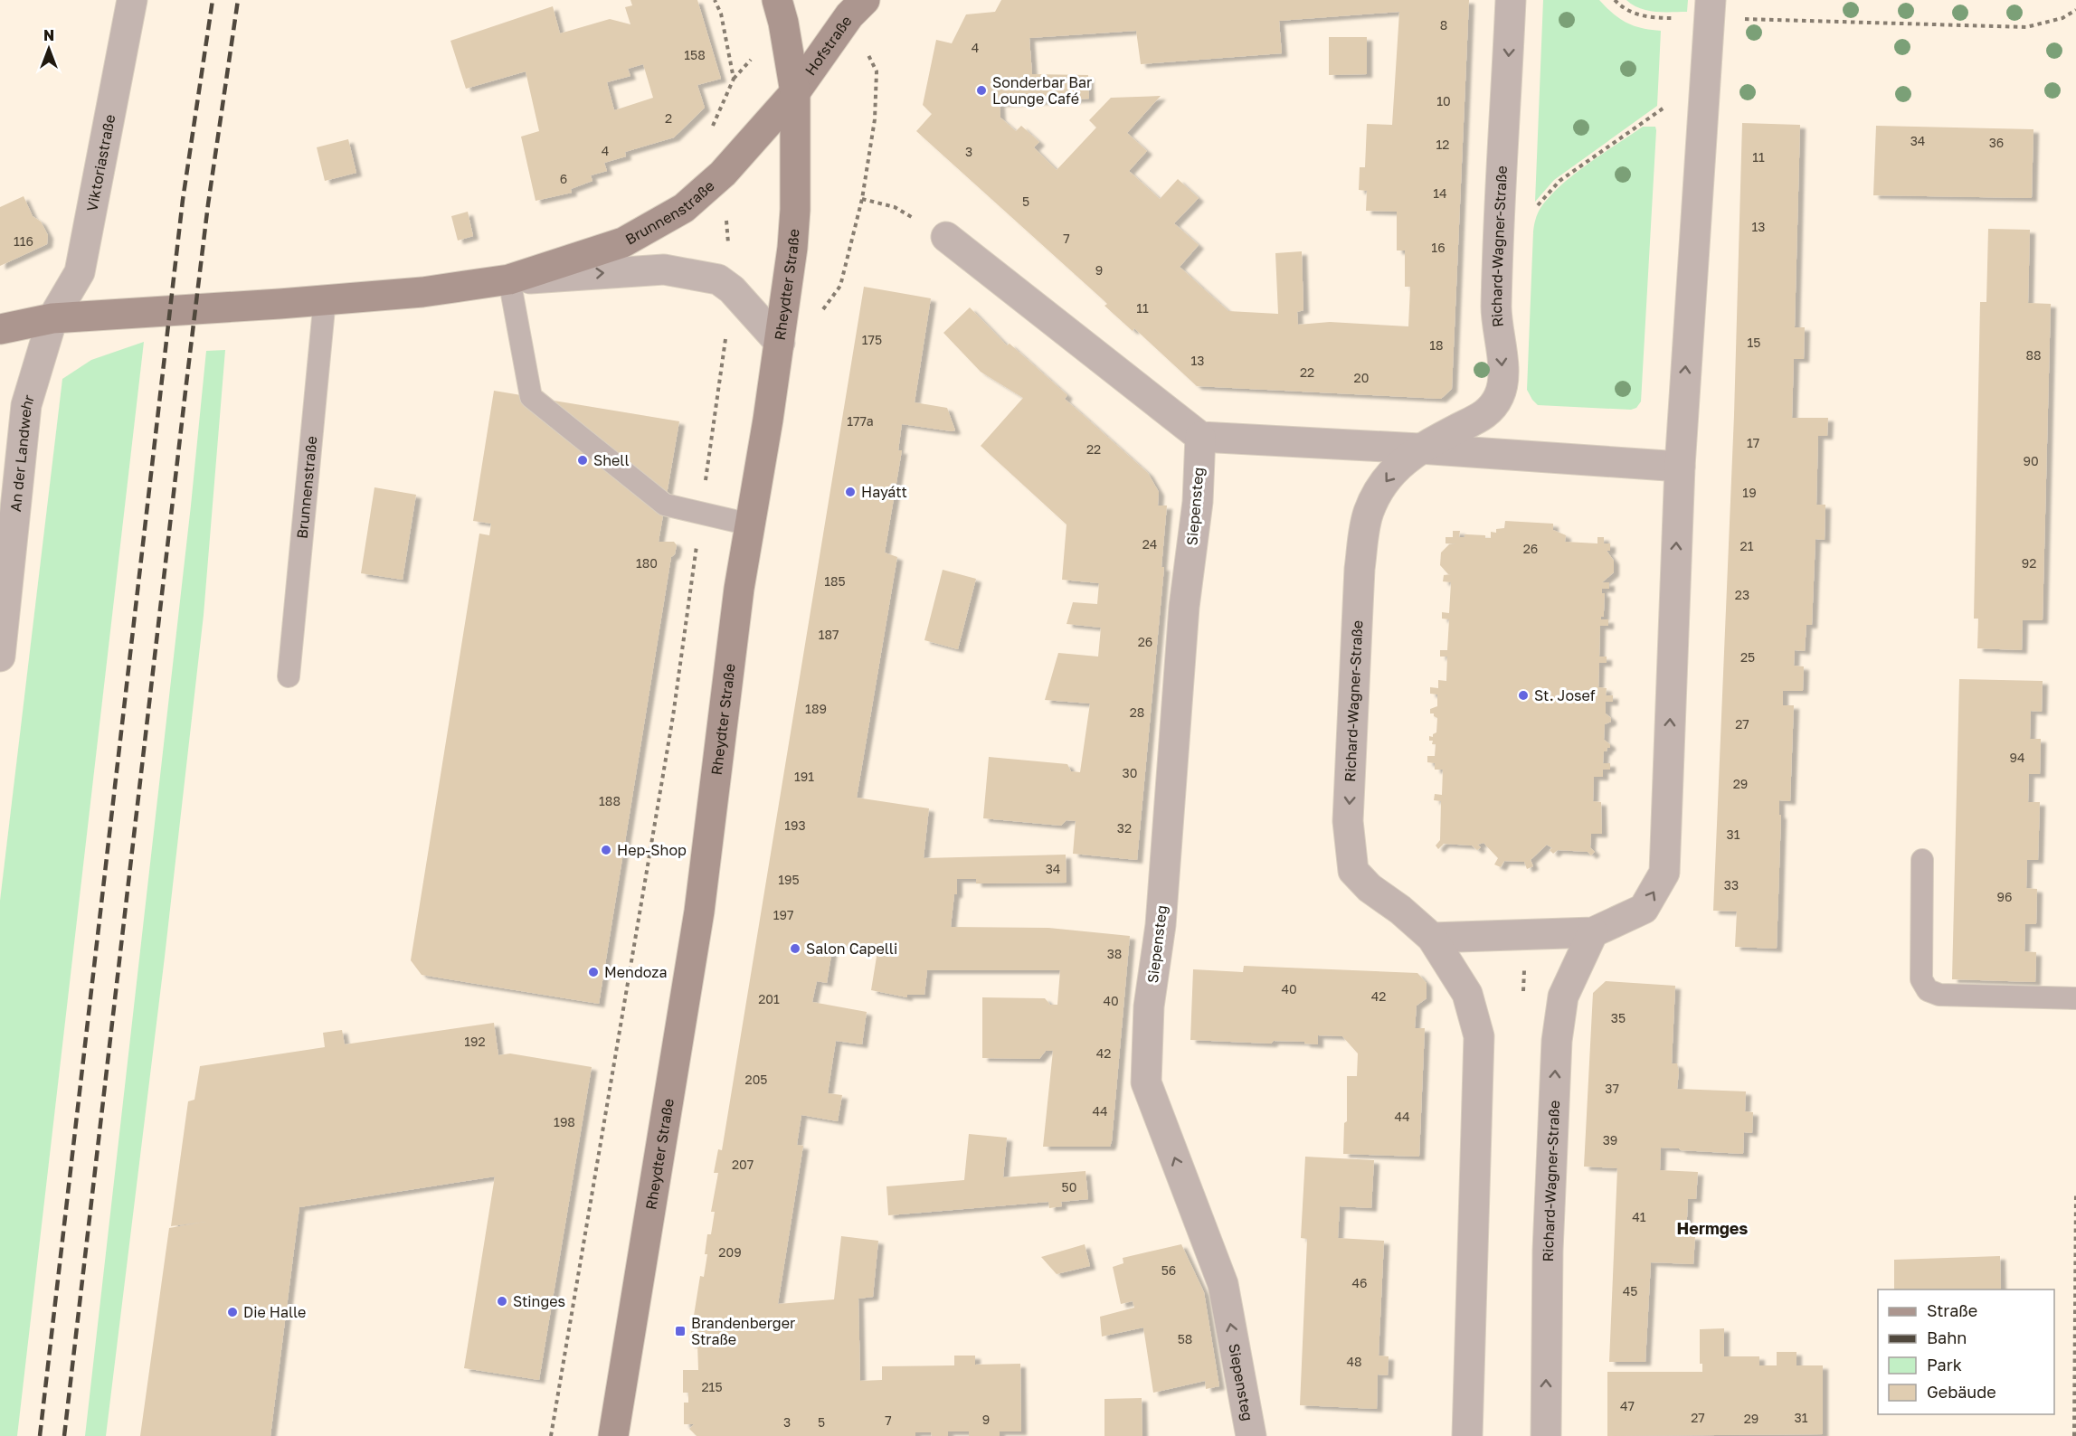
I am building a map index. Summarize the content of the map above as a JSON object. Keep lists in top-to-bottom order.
{
  "streets": {
    "main road": ["Hofstraße", "Brunnenstraße", "Rheydter Straße"],
    "street": [
      "Viktoriastraße",
      "Richard-Wagner-Straße",
      "An der Landwehr",
      "Siepensteg"
    ]
  },
  "crossings": [
    ["Hofstraße", "Brunnenstraße"],
    ["Hofstraße", "Rheydter Straße"],
    ["Viktoriastraße", "Brunnenstraße"],
    ["Viktoriastraße", "An der Landwehr"],
    ["Brunnenstraße", "Rheydter Straße"],
    ["Brunnenstraße", "An der Landwehr"]
  ],
  "one_way": ["Siepensteg"],
  "districts": ["Hermges"],
  "places": {
    "other": [
      "Sonderbar Bar Lounge Café",
      "Shell",
      "Hayátt",
      "St. Josef",
      "Hep-Shop",
      "Salon Capelli",
      "Mendoza",
      "Stinges",
      "Die Halle"
    ],
    "transit": ["Brandenberger Straße"]
  },
  "house_numbers": [
    "8",
    "4",
    "158",
    "10",
    "2",
    "34",
    "36",
    "12",
    "4",
    "3",
    "11",
    "6",
    "14",
    "5",
    "13",
    "7",
    "116",
    "16",
    "9",
    "11",
    "175",
    "15",
    "18",
    "88",
    "13",
    "22",
    "20",
    "177a",
    "17",
    "22",
    "90",
    "19",
    "24",
    "21",
    "26",
    "180",
    "92",
    "185",
    "23",
    "187",
    "26",
    "25",
    "189",
    "28",
    "27",
    "94",
    "30",
    "191",
    "29",
    "188",
    "193",
    "32",
    "31",
    "34",
    "195",
    "33",
    "96",
    "197",
    "38",
    "40",
    "42",
    "201",
    "40",
    "35",
    "192",
    "42",
    "205",
    "37",
    "44",
    "44",
    "198",
    "39",
    "207",
    "50",
    "41",
    "209",
    "56",
    "46",
    "45",
    "58",
    "48",
    "215",
    "47",
    "27",
    "31",
    "29",
    "9",
    "7",
    "3",
    "5"
  ],
  "legend": [
    "Straße",
    "Bahn",
    "Park",
    "Gebäude"
  ],
  "north": "top"
}
